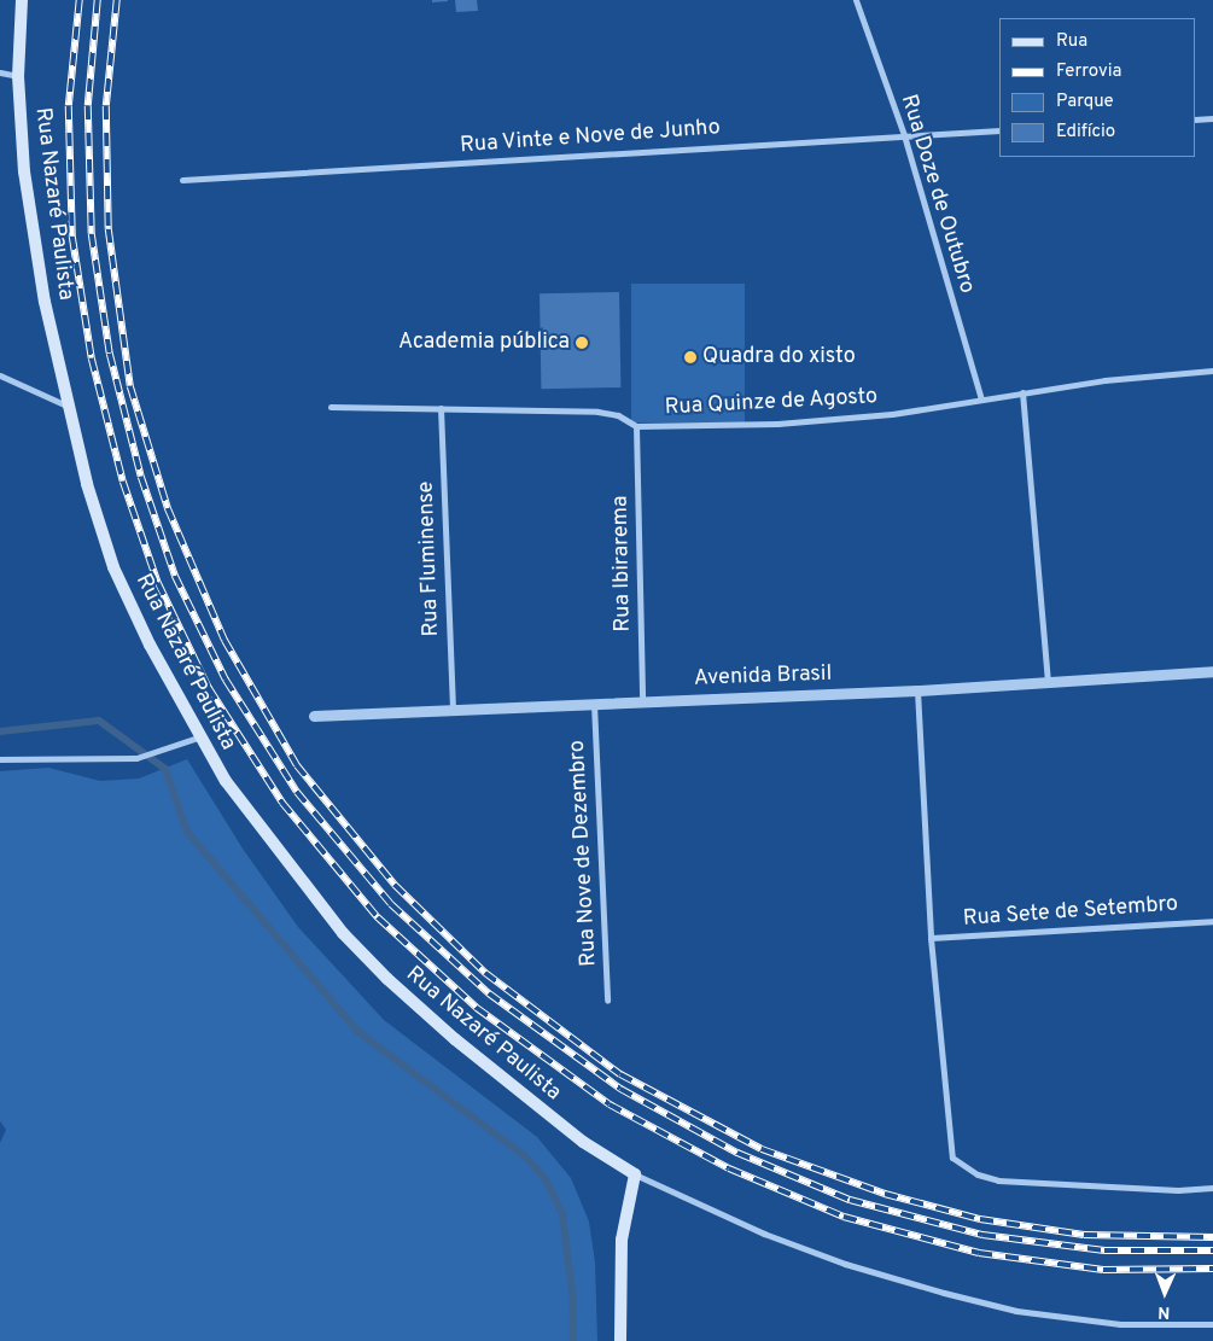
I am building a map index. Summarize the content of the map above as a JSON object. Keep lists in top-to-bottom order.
{
  "streets": {
    "main road": ["Rua Nazaré Paulista"],
    "street": [
      "Rua Vinte e Nove de Junho",
      "Rua Doze de Outubro",
      "Rua Quinze de Agosto",
      "Rua Fluminense",
      "Rua Ibirarema",
      "Avenida Brasil",
      "Rua Nove de Dezembro",
      "Rua Sete de Setembro"
    ]
  },
  "crossings": [
    ["Rua Vinte e Nove de Junho", "Rua Doze de Outubro"],
    ["Rua Doze de Outubro", "Rua Quinze de Agosto"],
    ["Rua Quinze de Agosto", "Rua Fluminense"],
    ["Rua Quinze de Agosto", "Rua Ibirarema"],
    ["Rua Fluminense", "Avenida Brasil"],
    ["Rua Ibirarema", "Avenida Brasil"],
    ["Avenida Brasil", "Rua Nove de Dezembro"]
  ],
  "places": ["Academia pública", "Quadra do xisto"],
  "legend": [
    "Rua",
    "Ferrovia",
    "Parque",
    "Edifício"
  ],
  "north": "bottom"
}
